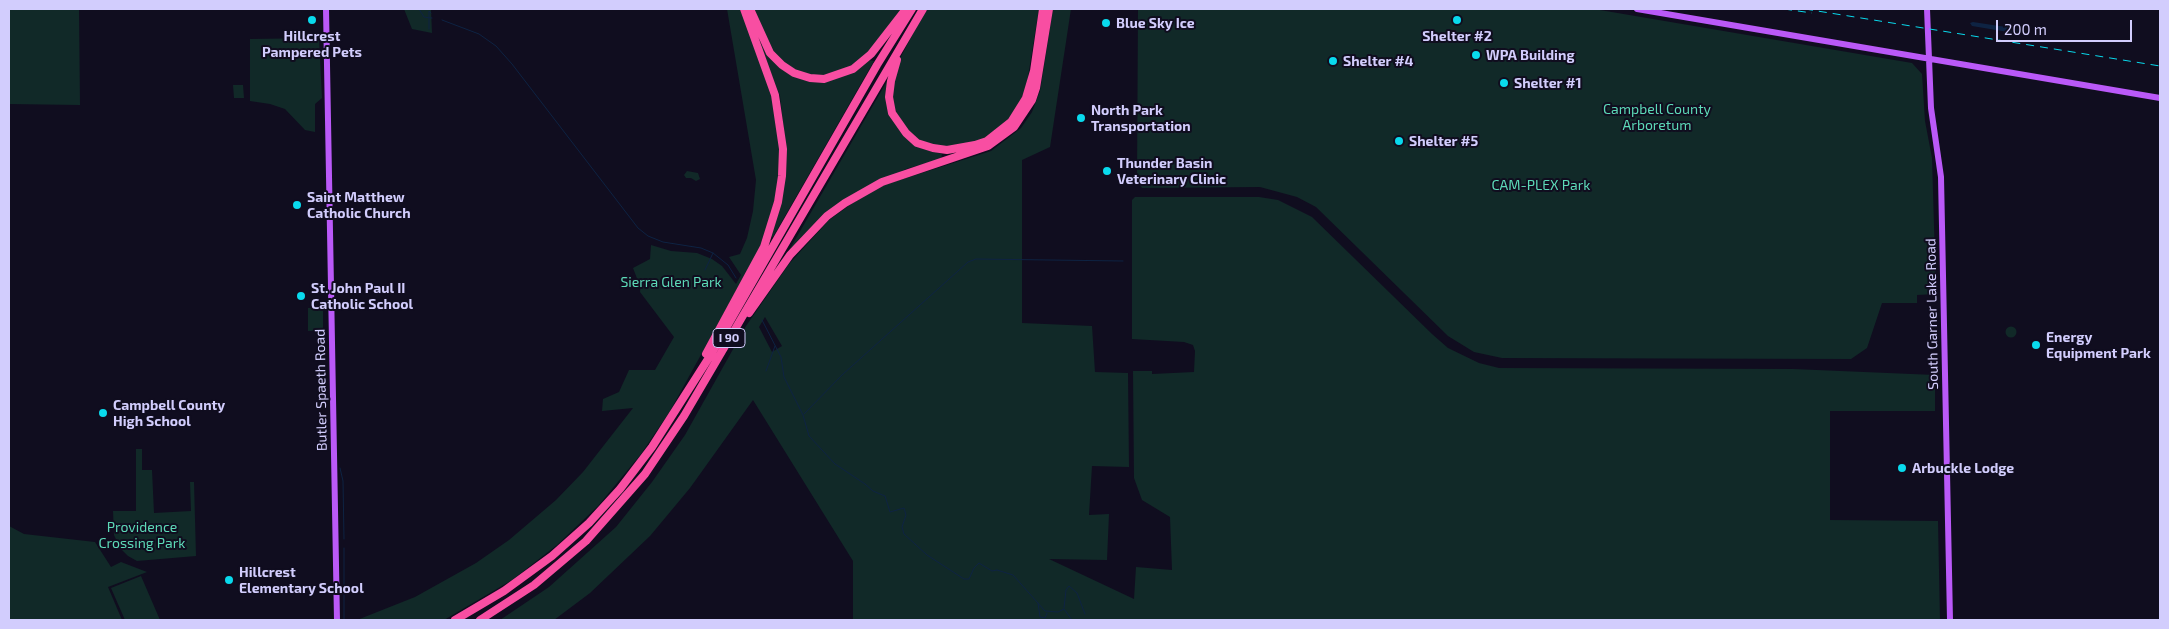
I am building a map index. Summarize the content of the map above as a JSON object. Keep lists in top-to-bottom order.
{
  "streets": {
    "highway": ["I 90"],
    "main road": ["South Garner Lake Road", "Butler Spaeth Road"]
  },
  "parks": [
    "Campbell County Arboretum",
    "CAM-PLEX Park",
    "Sierra Glen Park",
    "Providence Crossing Park"
  ],
  "places": [
    "Hillcrest Pampered Pets",
    "Shelter #2",
    "Blue Sky Ice",
    "WPA Building",
    "Shelter #4",
    "Shelter #1",
    "North Park Transportation",
    "Shelter #5",
    "Thunder Basin Veterinary Clinic",
    "Saint Matthew Catholic Church",
    "St. John Paul II Catholic School",
    "Energy Equipment Park",
    "Campbell County High School",
    "Arbuckle Lodge",
    "Hillcrest Elementary School"
  ],
  "scale_bar": "200 m"
}
